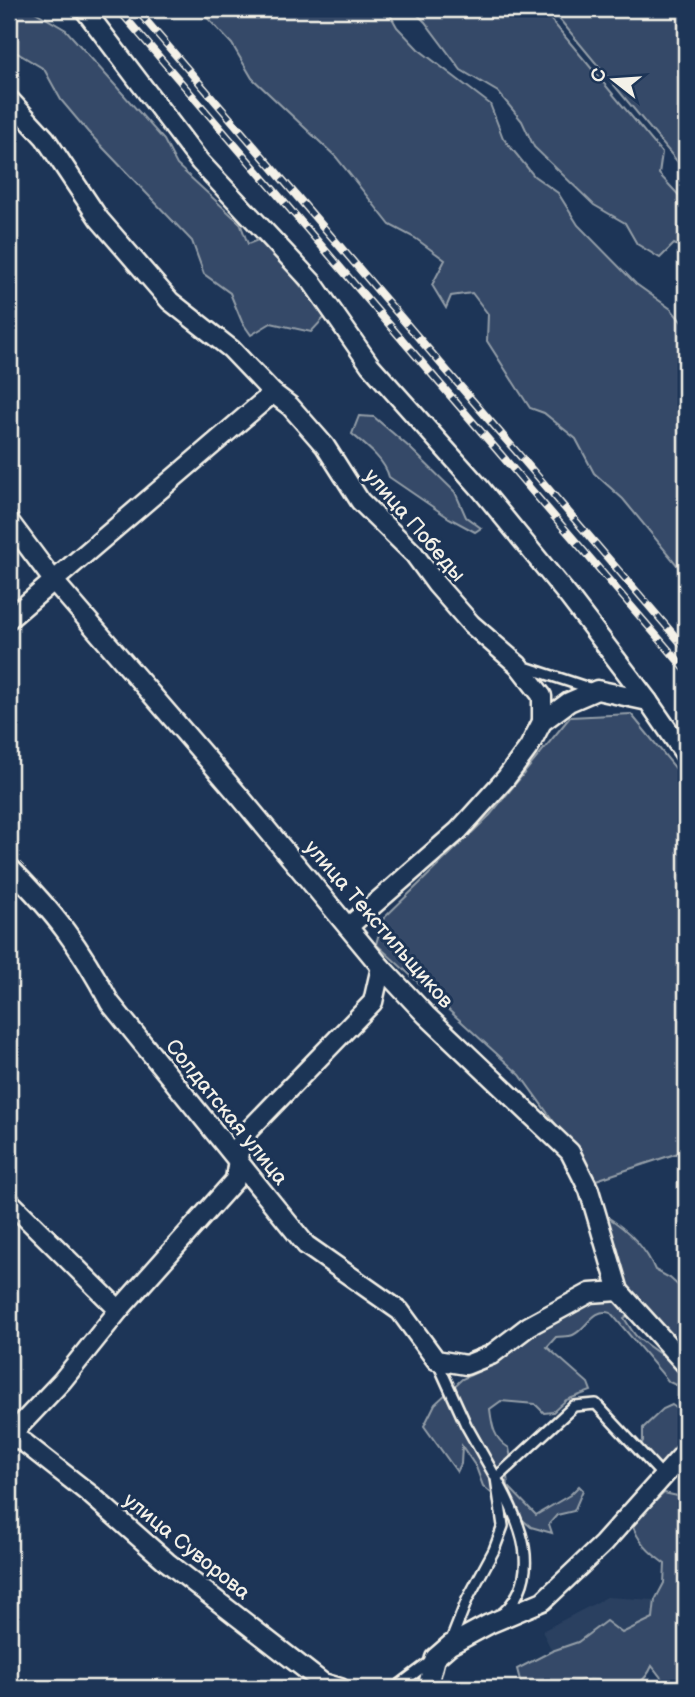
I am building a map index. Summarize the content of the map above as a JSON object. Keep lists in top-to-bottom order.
{
  "streets": {
    "street": [
      "улица Победы",
      "улица Текстильщиков",
      "Солдатская улица",
      "улица Суворова"
    ]
  },
  "north": "left"
}
